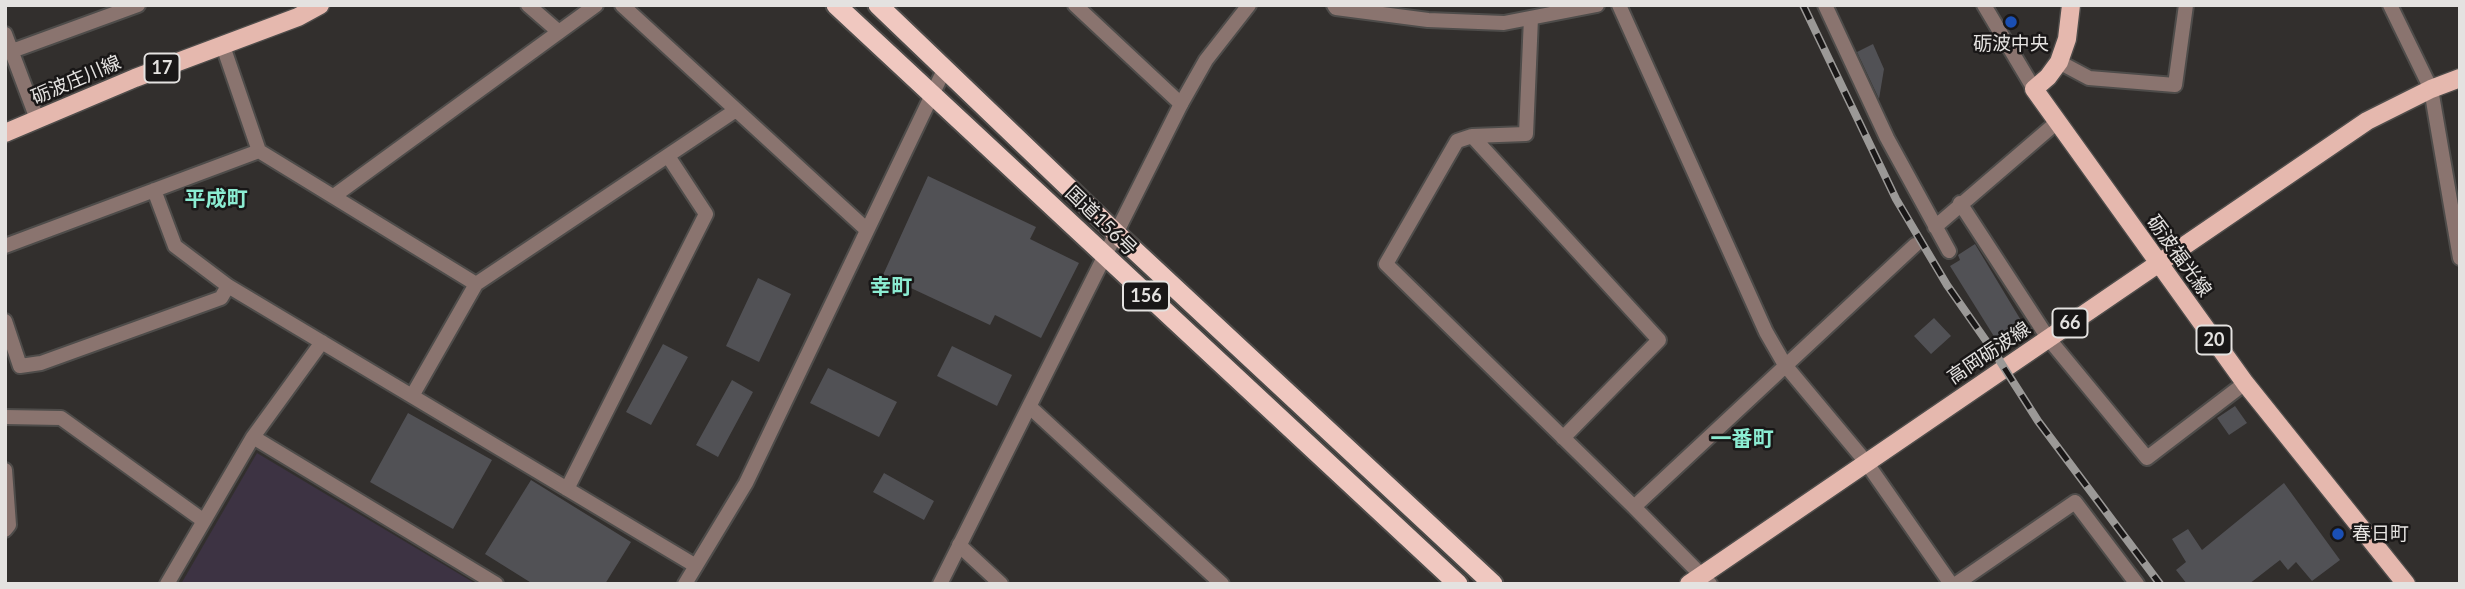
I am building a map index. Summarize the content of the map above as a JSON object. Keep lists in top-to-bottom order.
{
  "streets": {
    "highway": ["国道156号", "156"],
    "main road": [
      "17",
      "砺波庄川線",
      "砺波福光線",
      "66",
      "20",
      "高岡砺波線"
    ]
  },
  "crossings": [
    ["砺波福光線", "高岡砺波線"]
  ],
  "districts": ["平成町", "幸町", "一番町"],
  "places": ["砺波中央", "春日町"]
}
